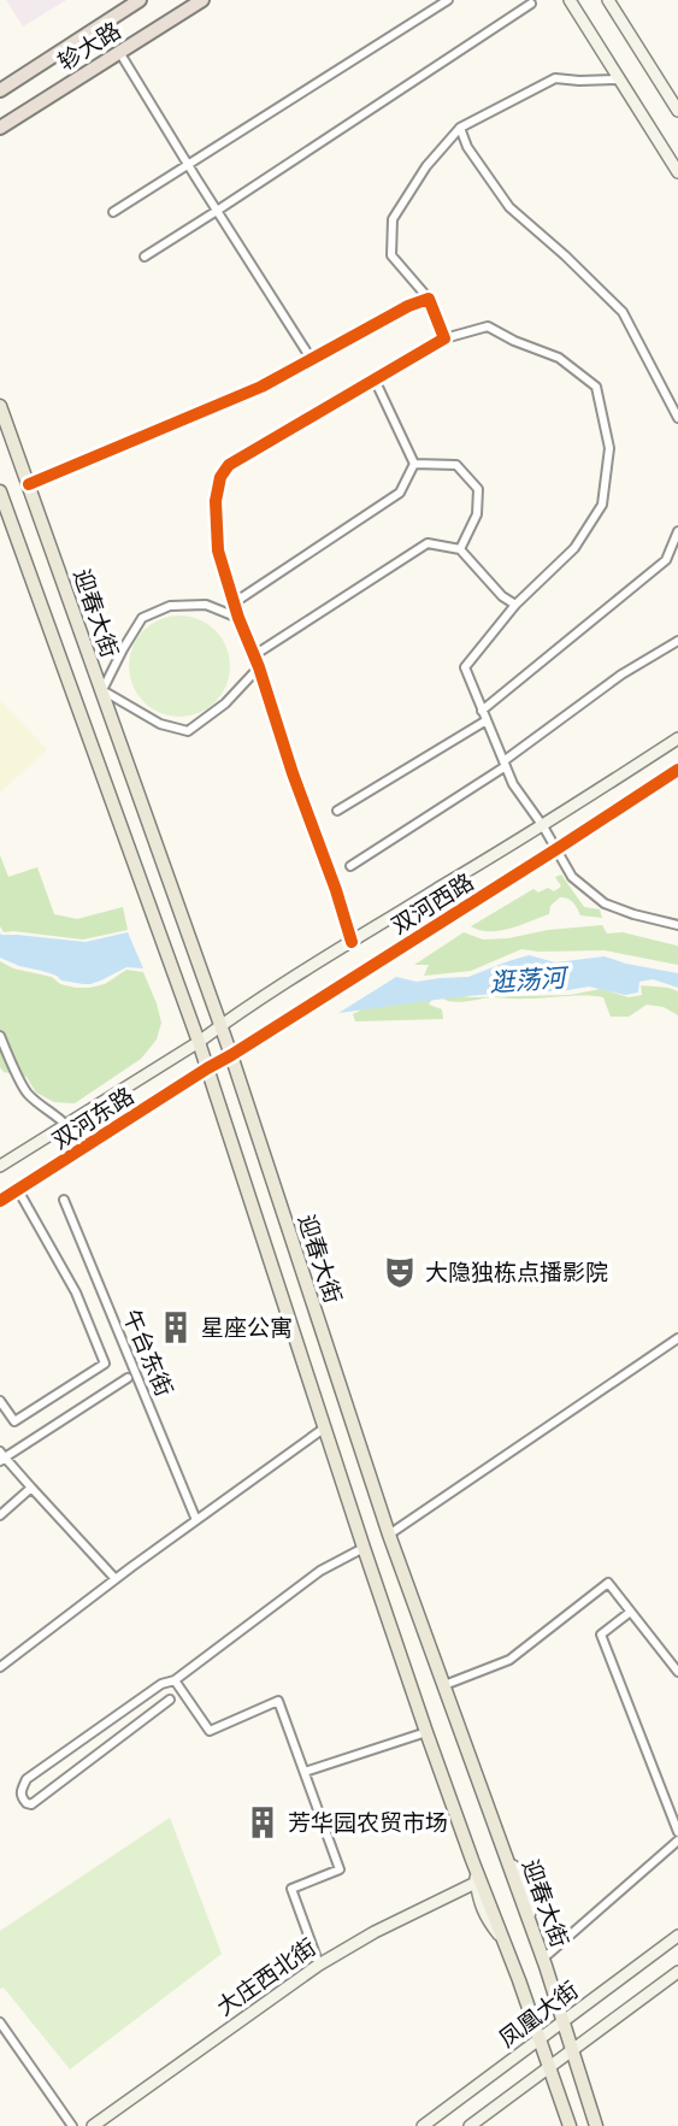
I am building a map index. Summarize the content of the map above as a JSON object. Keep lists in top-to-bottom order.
{
  "streets": {
    "highway": ["轸大路"],
    "main road": ["迎春大街"],
    "street": [
      "双河西路",
      "双河东路",
      "午台东街",
      "大庄西北街",
      "凤凰大街"
    ]
  },
  "crossings": [
    ["迎春大街", "双河西路"],
    ["迎春大街", "双河东路"],
    ["迎春大街", "凤凰大街"],
    ["双河西路", "双河东路"]
  ],
  "water": ["逛荡河"],
  "places": {
    "theatre": ["大隐独栋点播影院"],
    "building": ["星座公寓", "芳华园农贸市场"]
  }
}
